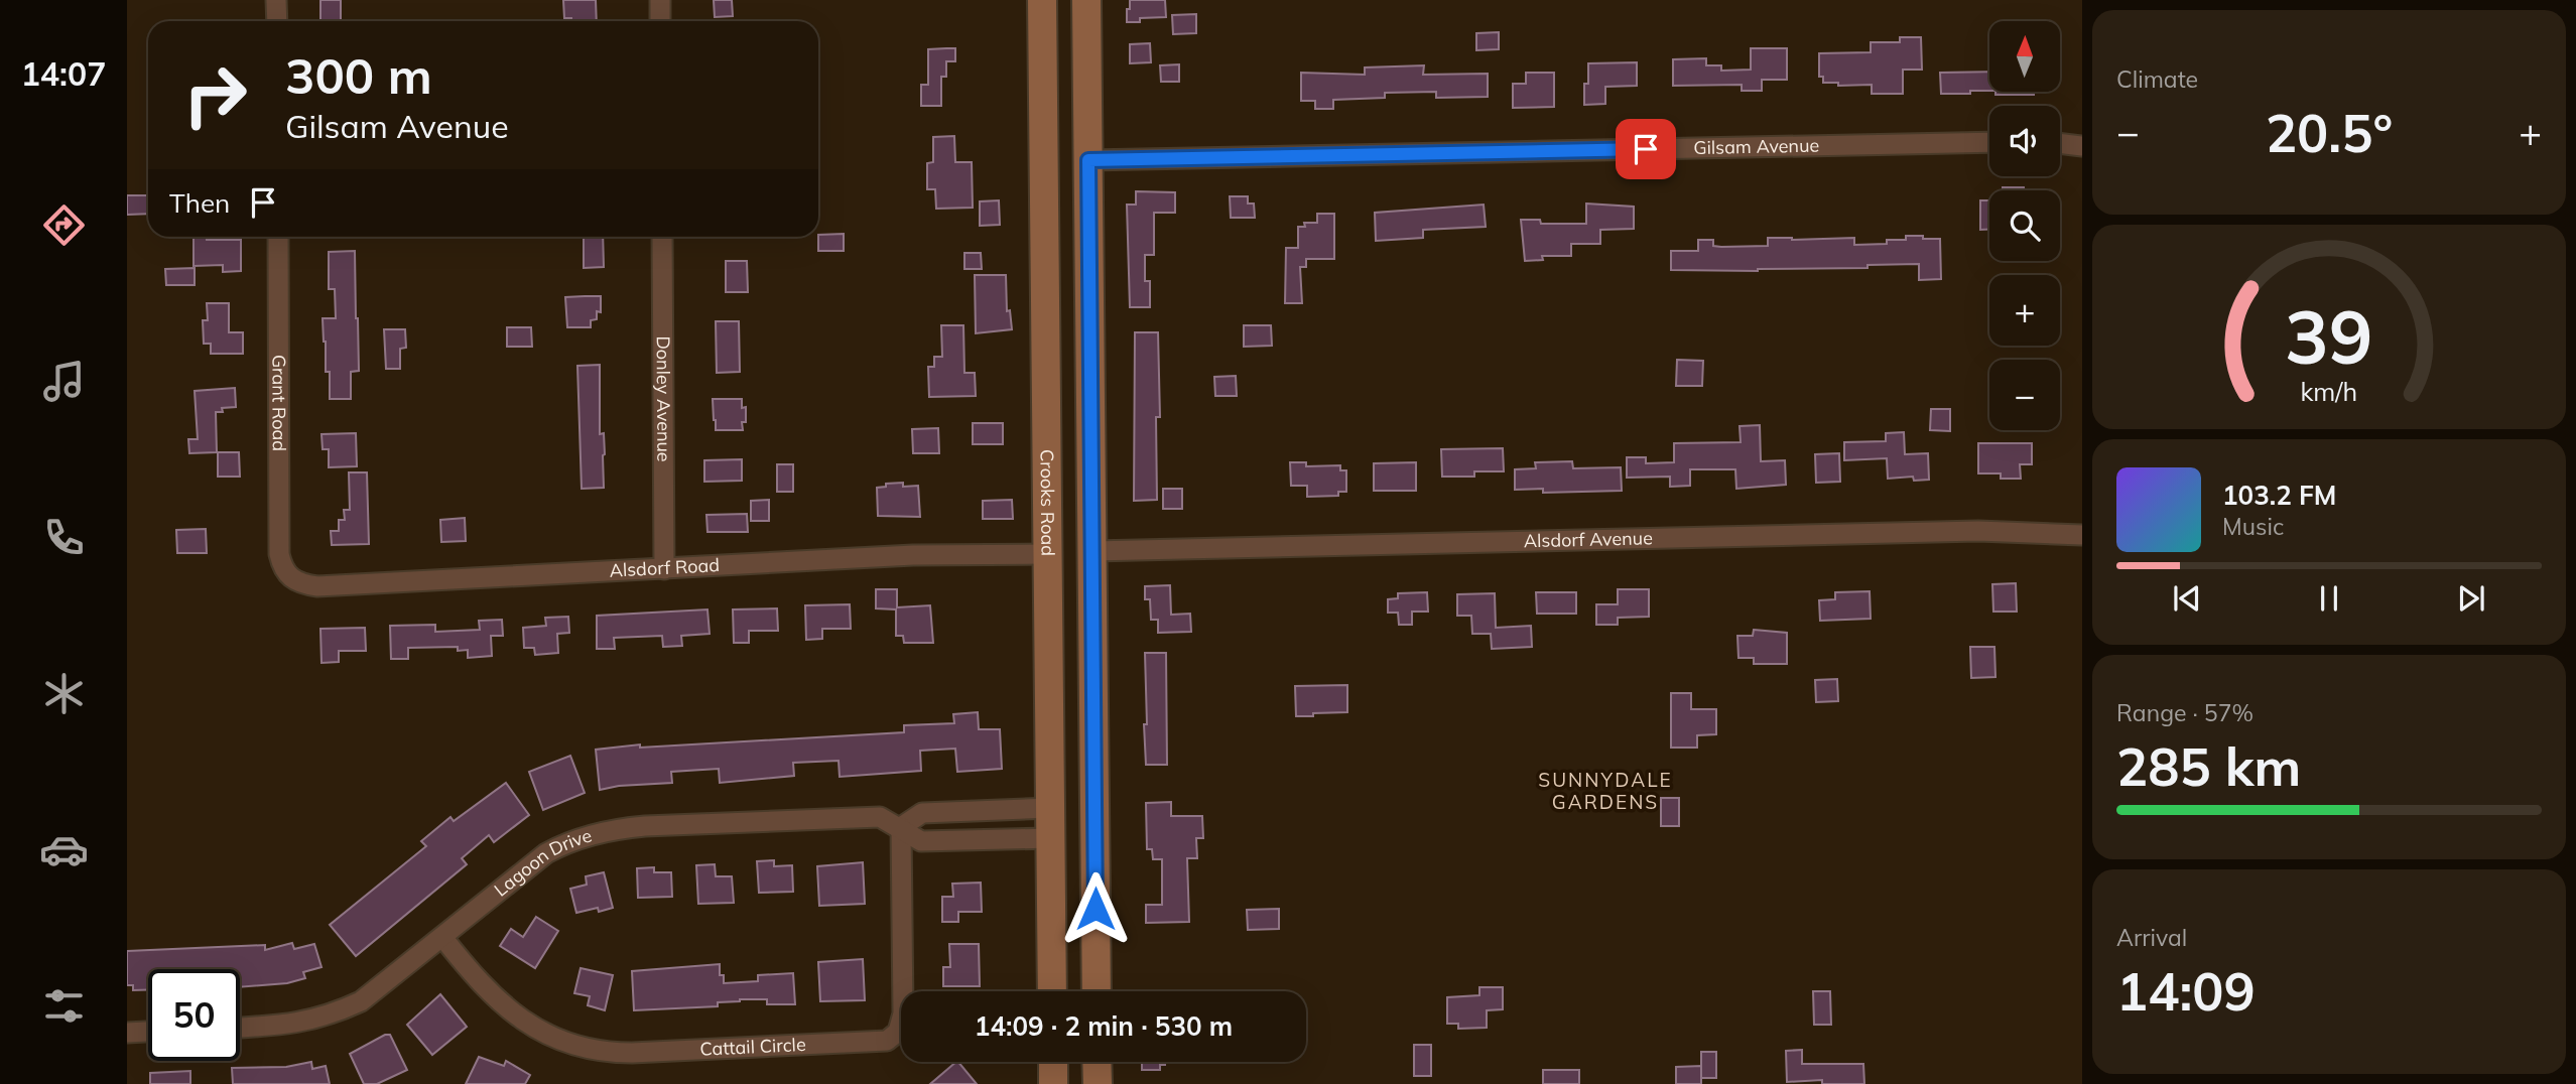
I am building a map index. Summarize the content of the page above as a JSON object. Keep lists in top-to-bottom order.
{
  "streets": {
    "main road": ["Crooks Road"],
    "street": [
      "Gilsam Avenue",
      "Donley Avenue",
      "Grant Road",
      "Alsdorf Avenue",
      "Alsdorf Road",
      "Lagoon Drive",
      "Cattail Circle"
    ]
  },
  "crossings": [
    ["Donley Avenue", "Alsdorf Road"],
    ["Grant Road", "Alsdorf Road"],
    ["Crooks Road", "Alsdorf Road"],
    ["Crooks Road", "Lagoon Drive"],
    ["Lagoon Drive", "Cattail Circle"]
  ],
  "districts": ["SUNNYDALE GARDENS"],
  "north": "top",
  "page": {
    "tabs": "14:07",
    "tile": [
      "Climate",
      ["Range · 57%", "285 km"],
      ["Arrival", "14:09"]
    ],
    "map_buttons": ["+", "−"],
    "turn": ["300 m", "Gilsam Avenue"],
    "heat": ["−", "20.5°", "+"],
    "then": "Then",
    "song": ["103.2 FM", "Music"],
    "limit": "50",
    "trip": "14:09 · 2 min · 530 m",
    "gauge": ["39", "km/h"]
  }
}
